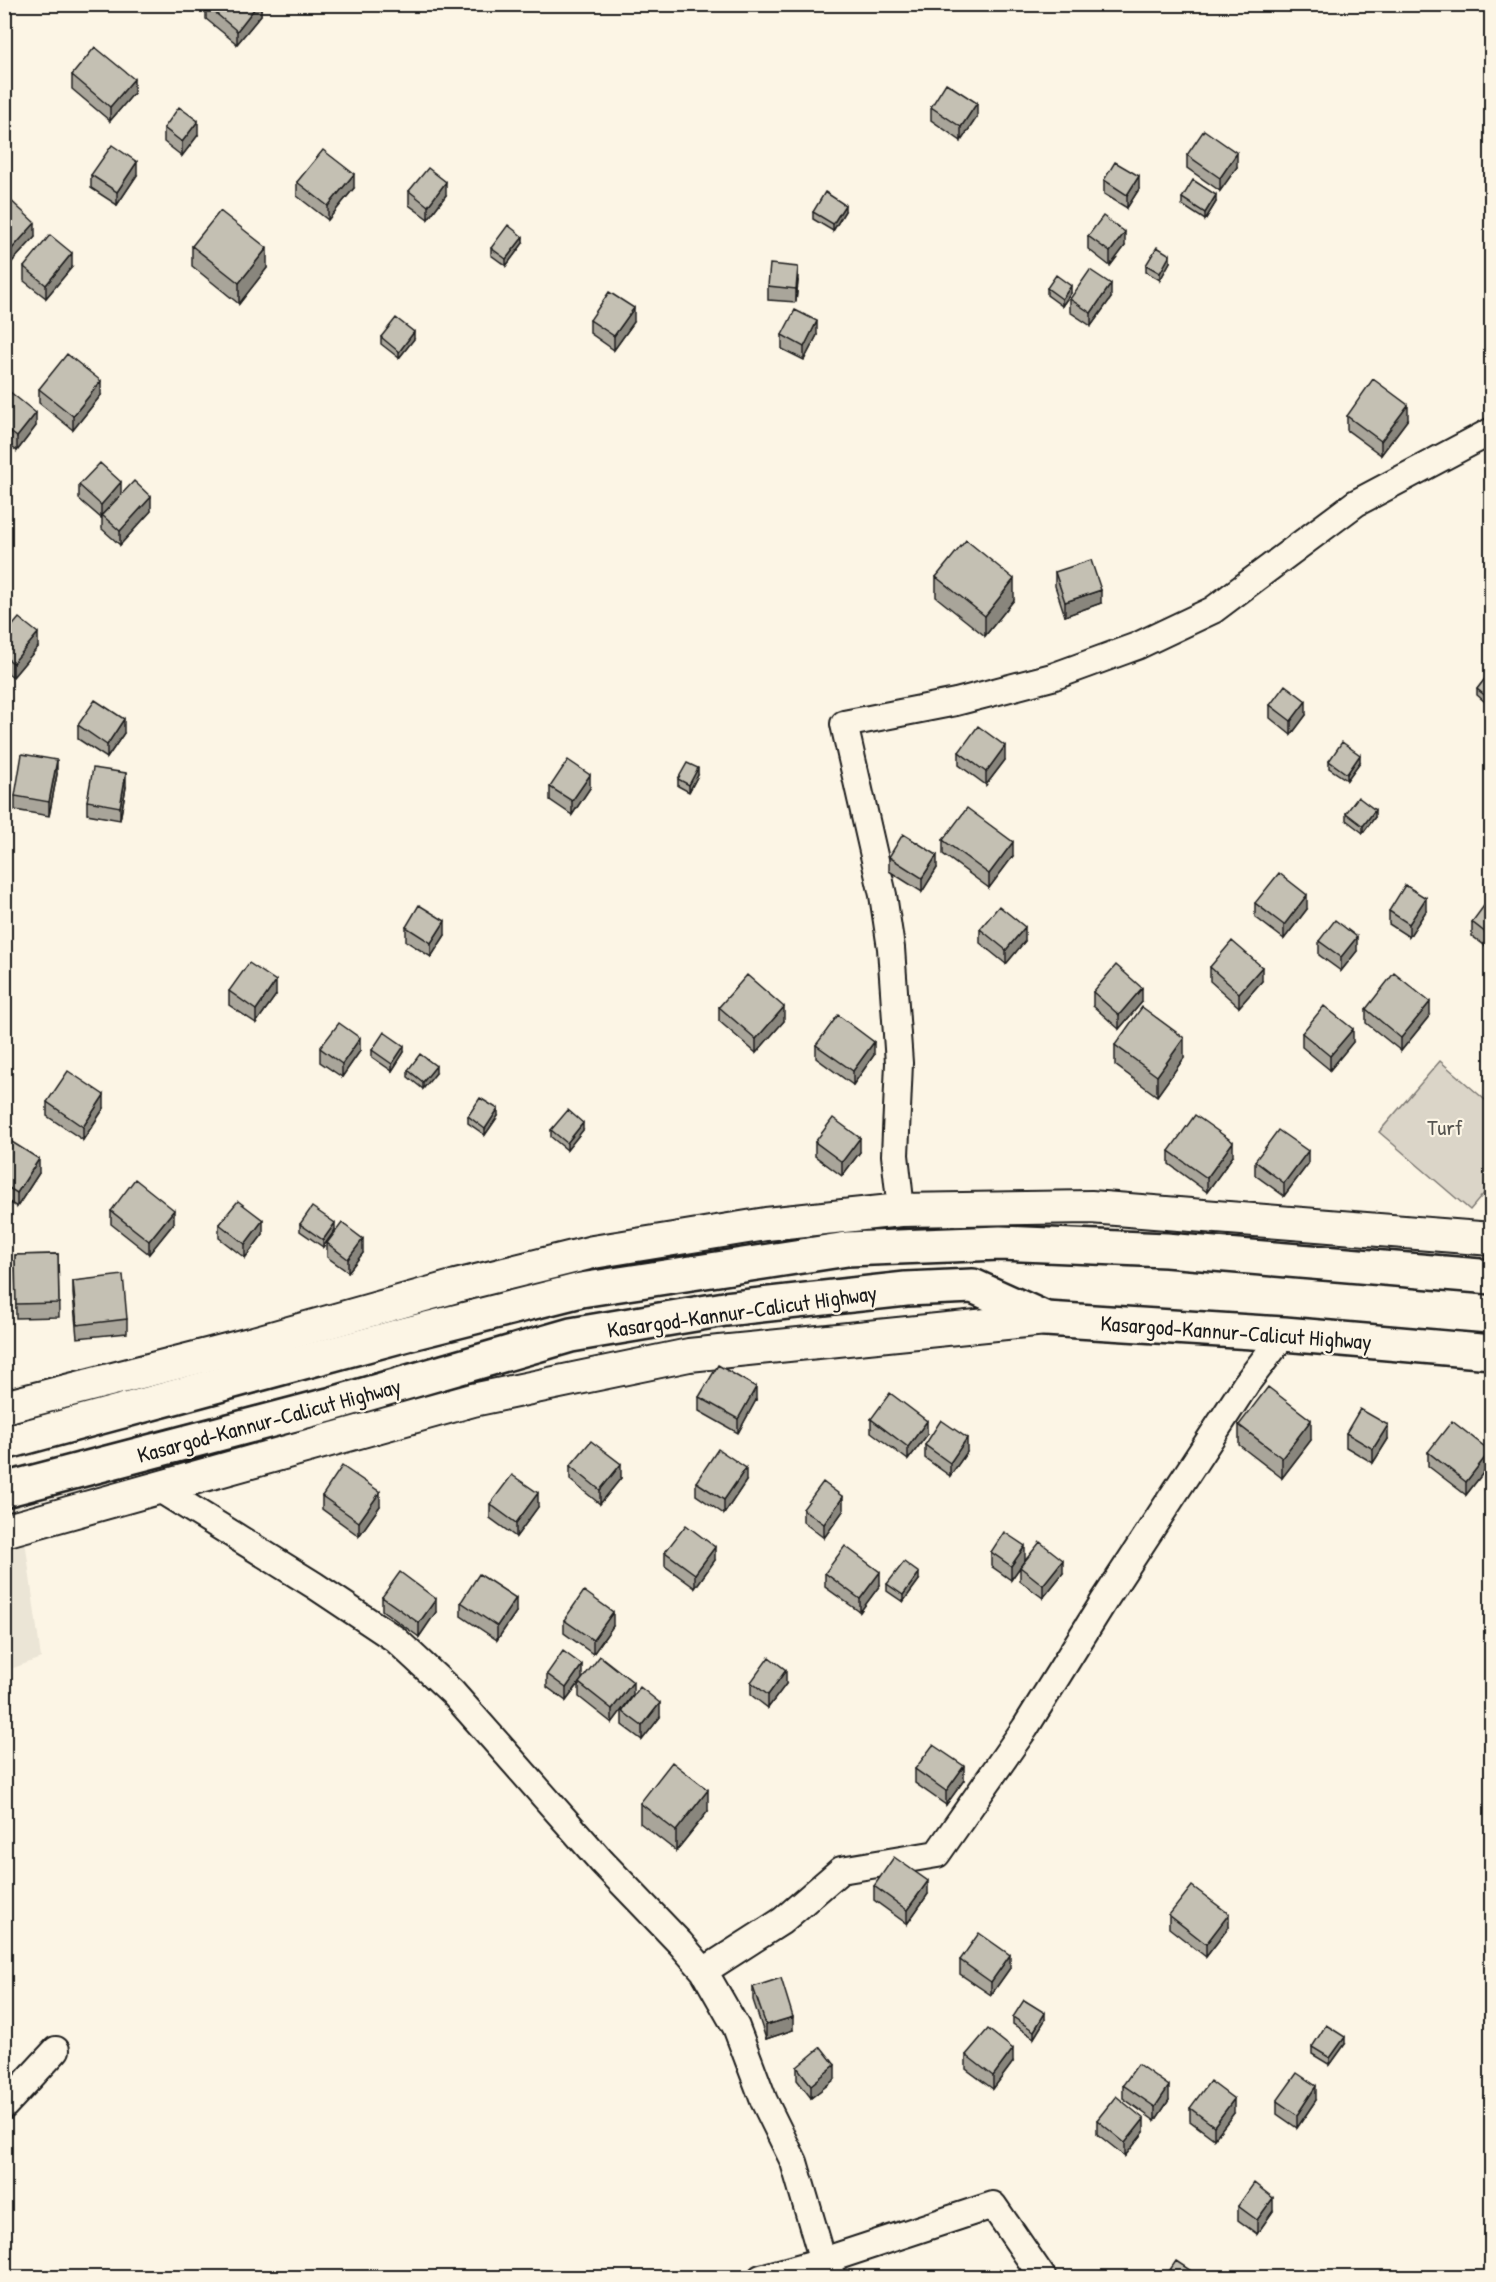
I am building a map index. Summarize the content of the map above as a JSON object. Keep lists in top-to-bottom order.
{
  "streets": {
    "highway": ["Kasargod-Kannur-Calicut Highway"]
  },
  "parks": ["Turf"]
}
